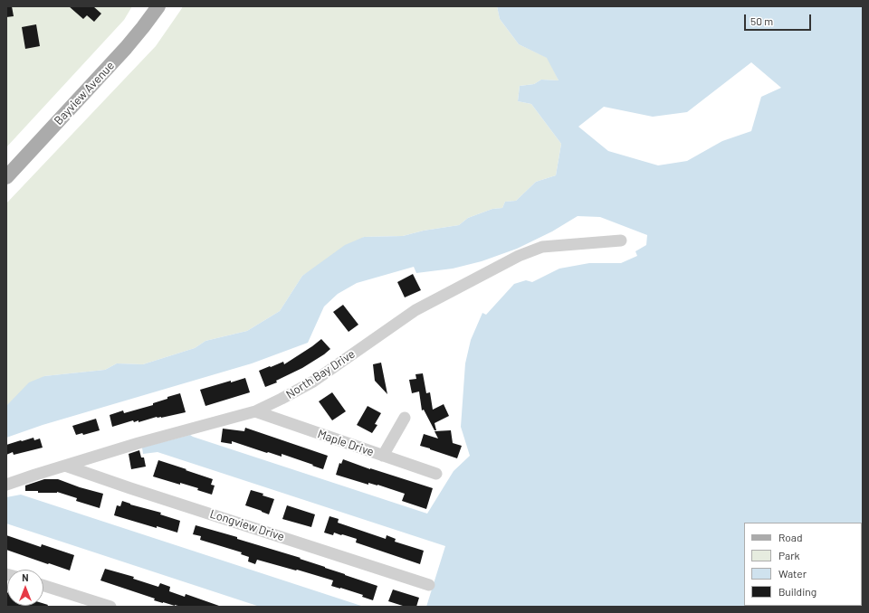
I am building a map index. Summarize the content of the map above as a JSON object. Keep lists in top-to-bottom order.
{
  "streets": {
    "main road": ["Bayview Avenue"],
    "street": ["North Bay Drive", "Maple Drive", "Longview Drive"]
  },
  "crossings": [
    ["North Bay Drive", "Maple Drive"],
    ["North Bay Drive", "Longview Drive"]
  ],
  "legend": [
    "Road",
    "Park",
    "Water",
    "Building"
  ],
  "scale_bar": "50 m",
  "north": "top"
}
